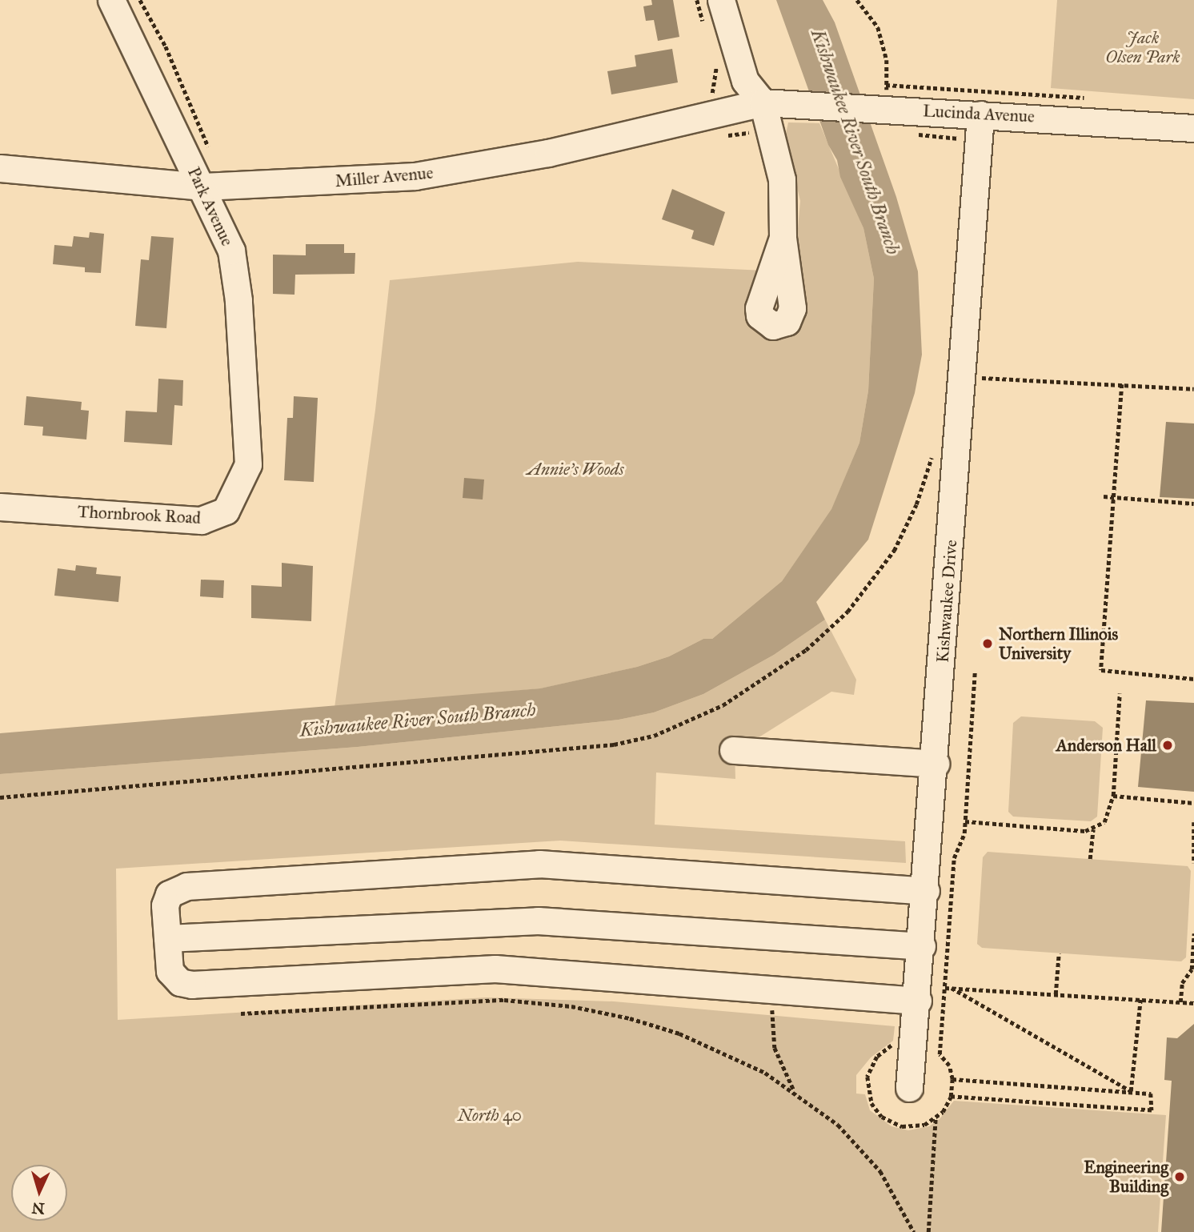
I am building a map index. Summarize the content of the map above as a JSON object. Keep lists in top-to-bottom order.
{
  "streets": {
    "street": [
      "Lucinda Avenue",
      "Miller Avenue",
      "Park Avenue",
      "Thornbrook Road",
      "Kishwaukee Drive"
    ]
  },
  "crossings": [
    ["Lucinda Avenue", "Miller Avenue"],
    ["Lucinda Avenue", "Kishwaukee Drive"],
    ["Miller Avenue", "Park Avenue"],
    ["Park Avenue", "Thornbrook Road"]
  ],
  "water": ["Kishwaukee River South Branch"],
  "parks": ["Jack Olsen Park", "Annie's Woods", "North 40"],
  "places": ["Northern Illinois University", "Anderson Hall", "Engineering Building"],
  "north": "bottom"
}
